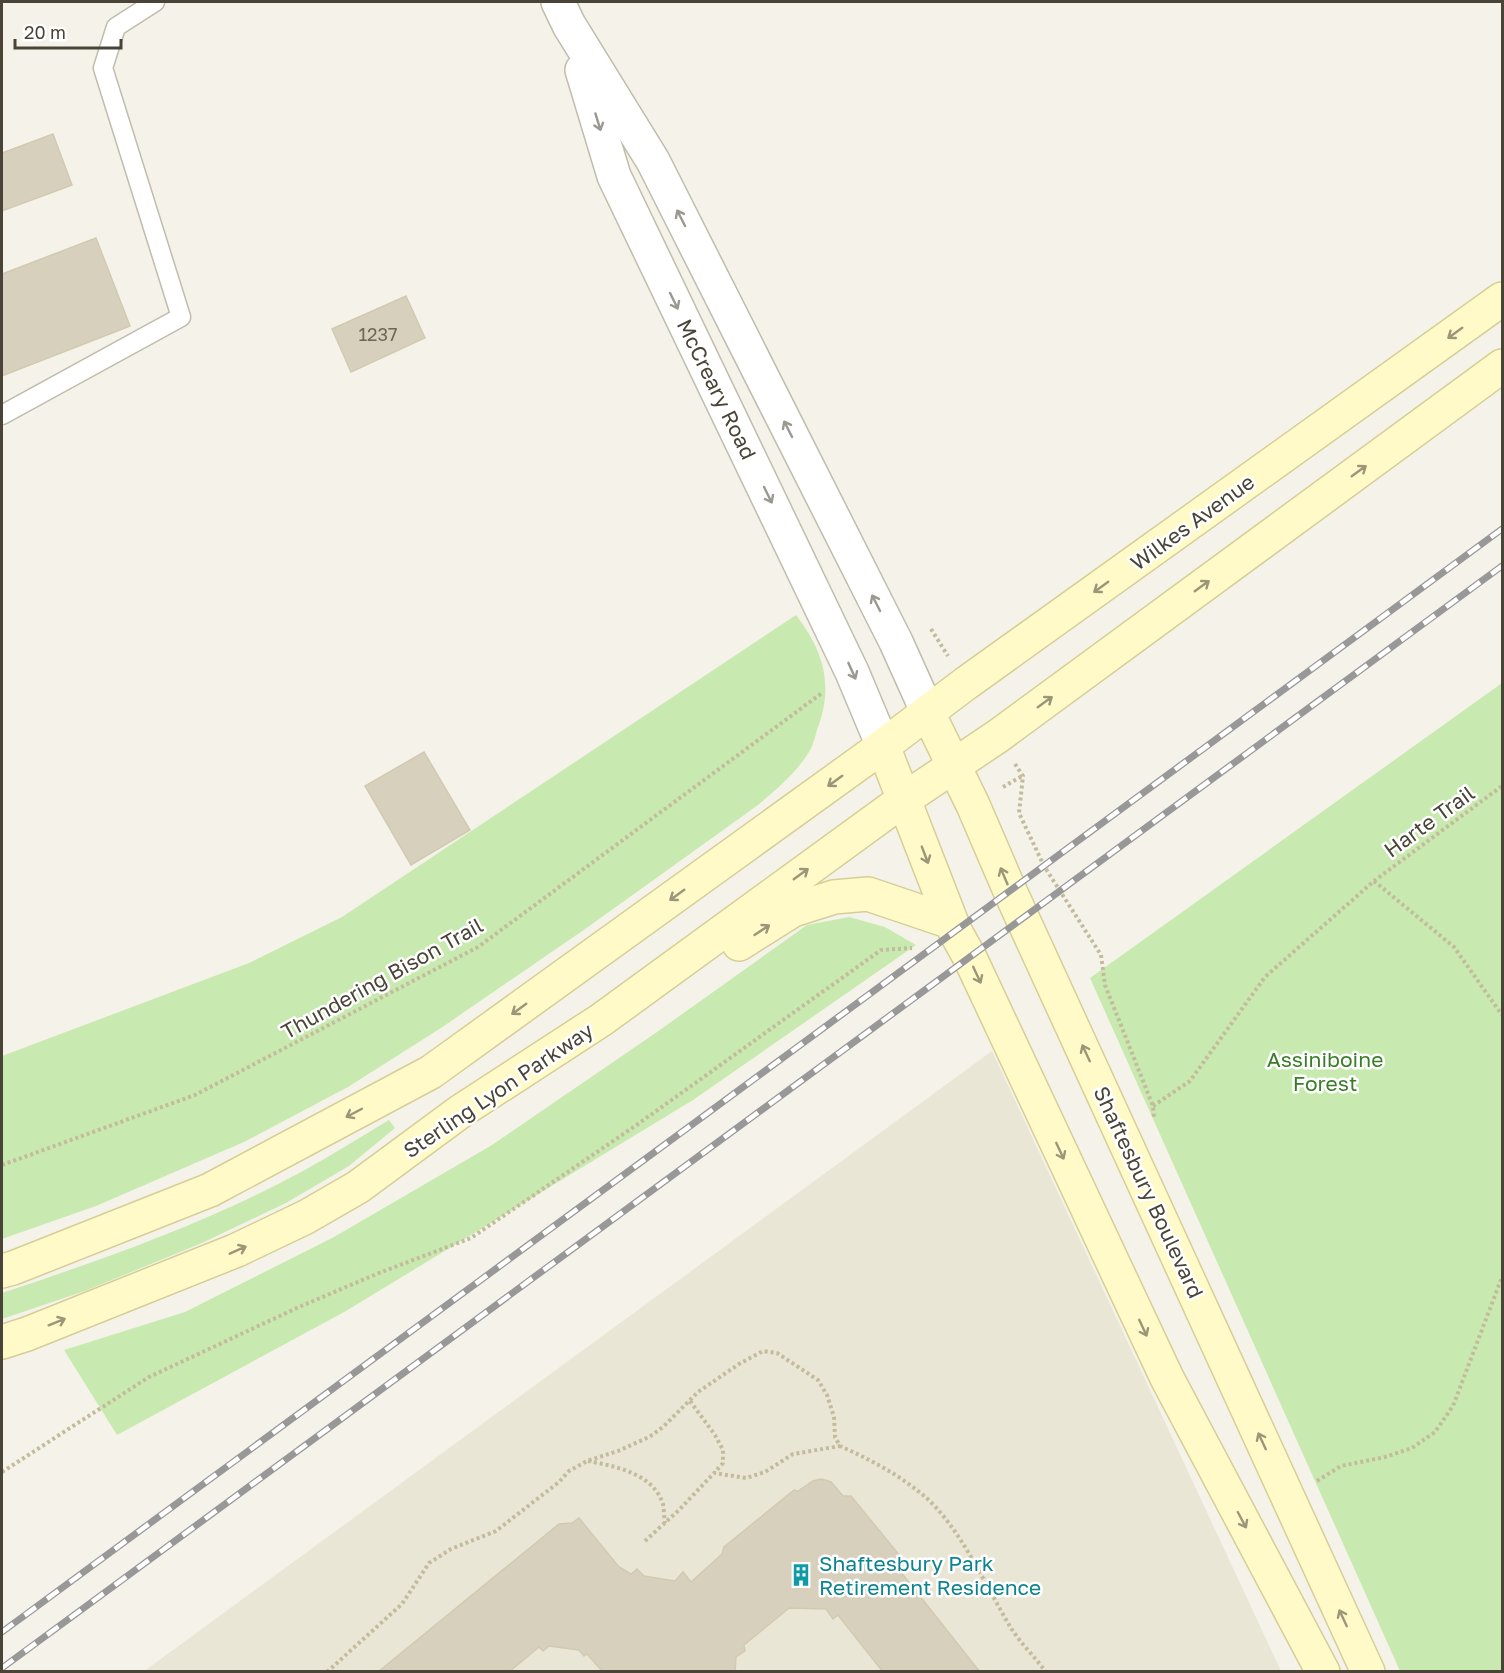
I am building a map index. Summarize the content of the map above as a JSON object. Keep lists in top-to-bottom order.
{
  "streets": {
    "main road": ["Wilkes Avenue", "Sterling Lyon Parkway", "Shaftesbury Boulevard"],
    "street": ["McCreary Road"],
    "path": ["Harte Trail", "Thundering Bison Trail"]
  },
  "crossings": [
    ["McCreary Road", "Wilkes Avenue"],
    ["McCreary Road", "Shaftesbury Boulevard"],
    ["Wilkes Avenue", "Shaftesbury Boulevard"],
    ["Sterling Lyon Parkway", "Shaftesbury Boulevard"]
  ],
  "parks": ["Assiniboine Forest"],
  "places": {
    "building": ["Shaftesbury Park Retirement Residence"]
  },
  "house_numbers": ["1237"],
  "scale_bar": "20 m"
}
